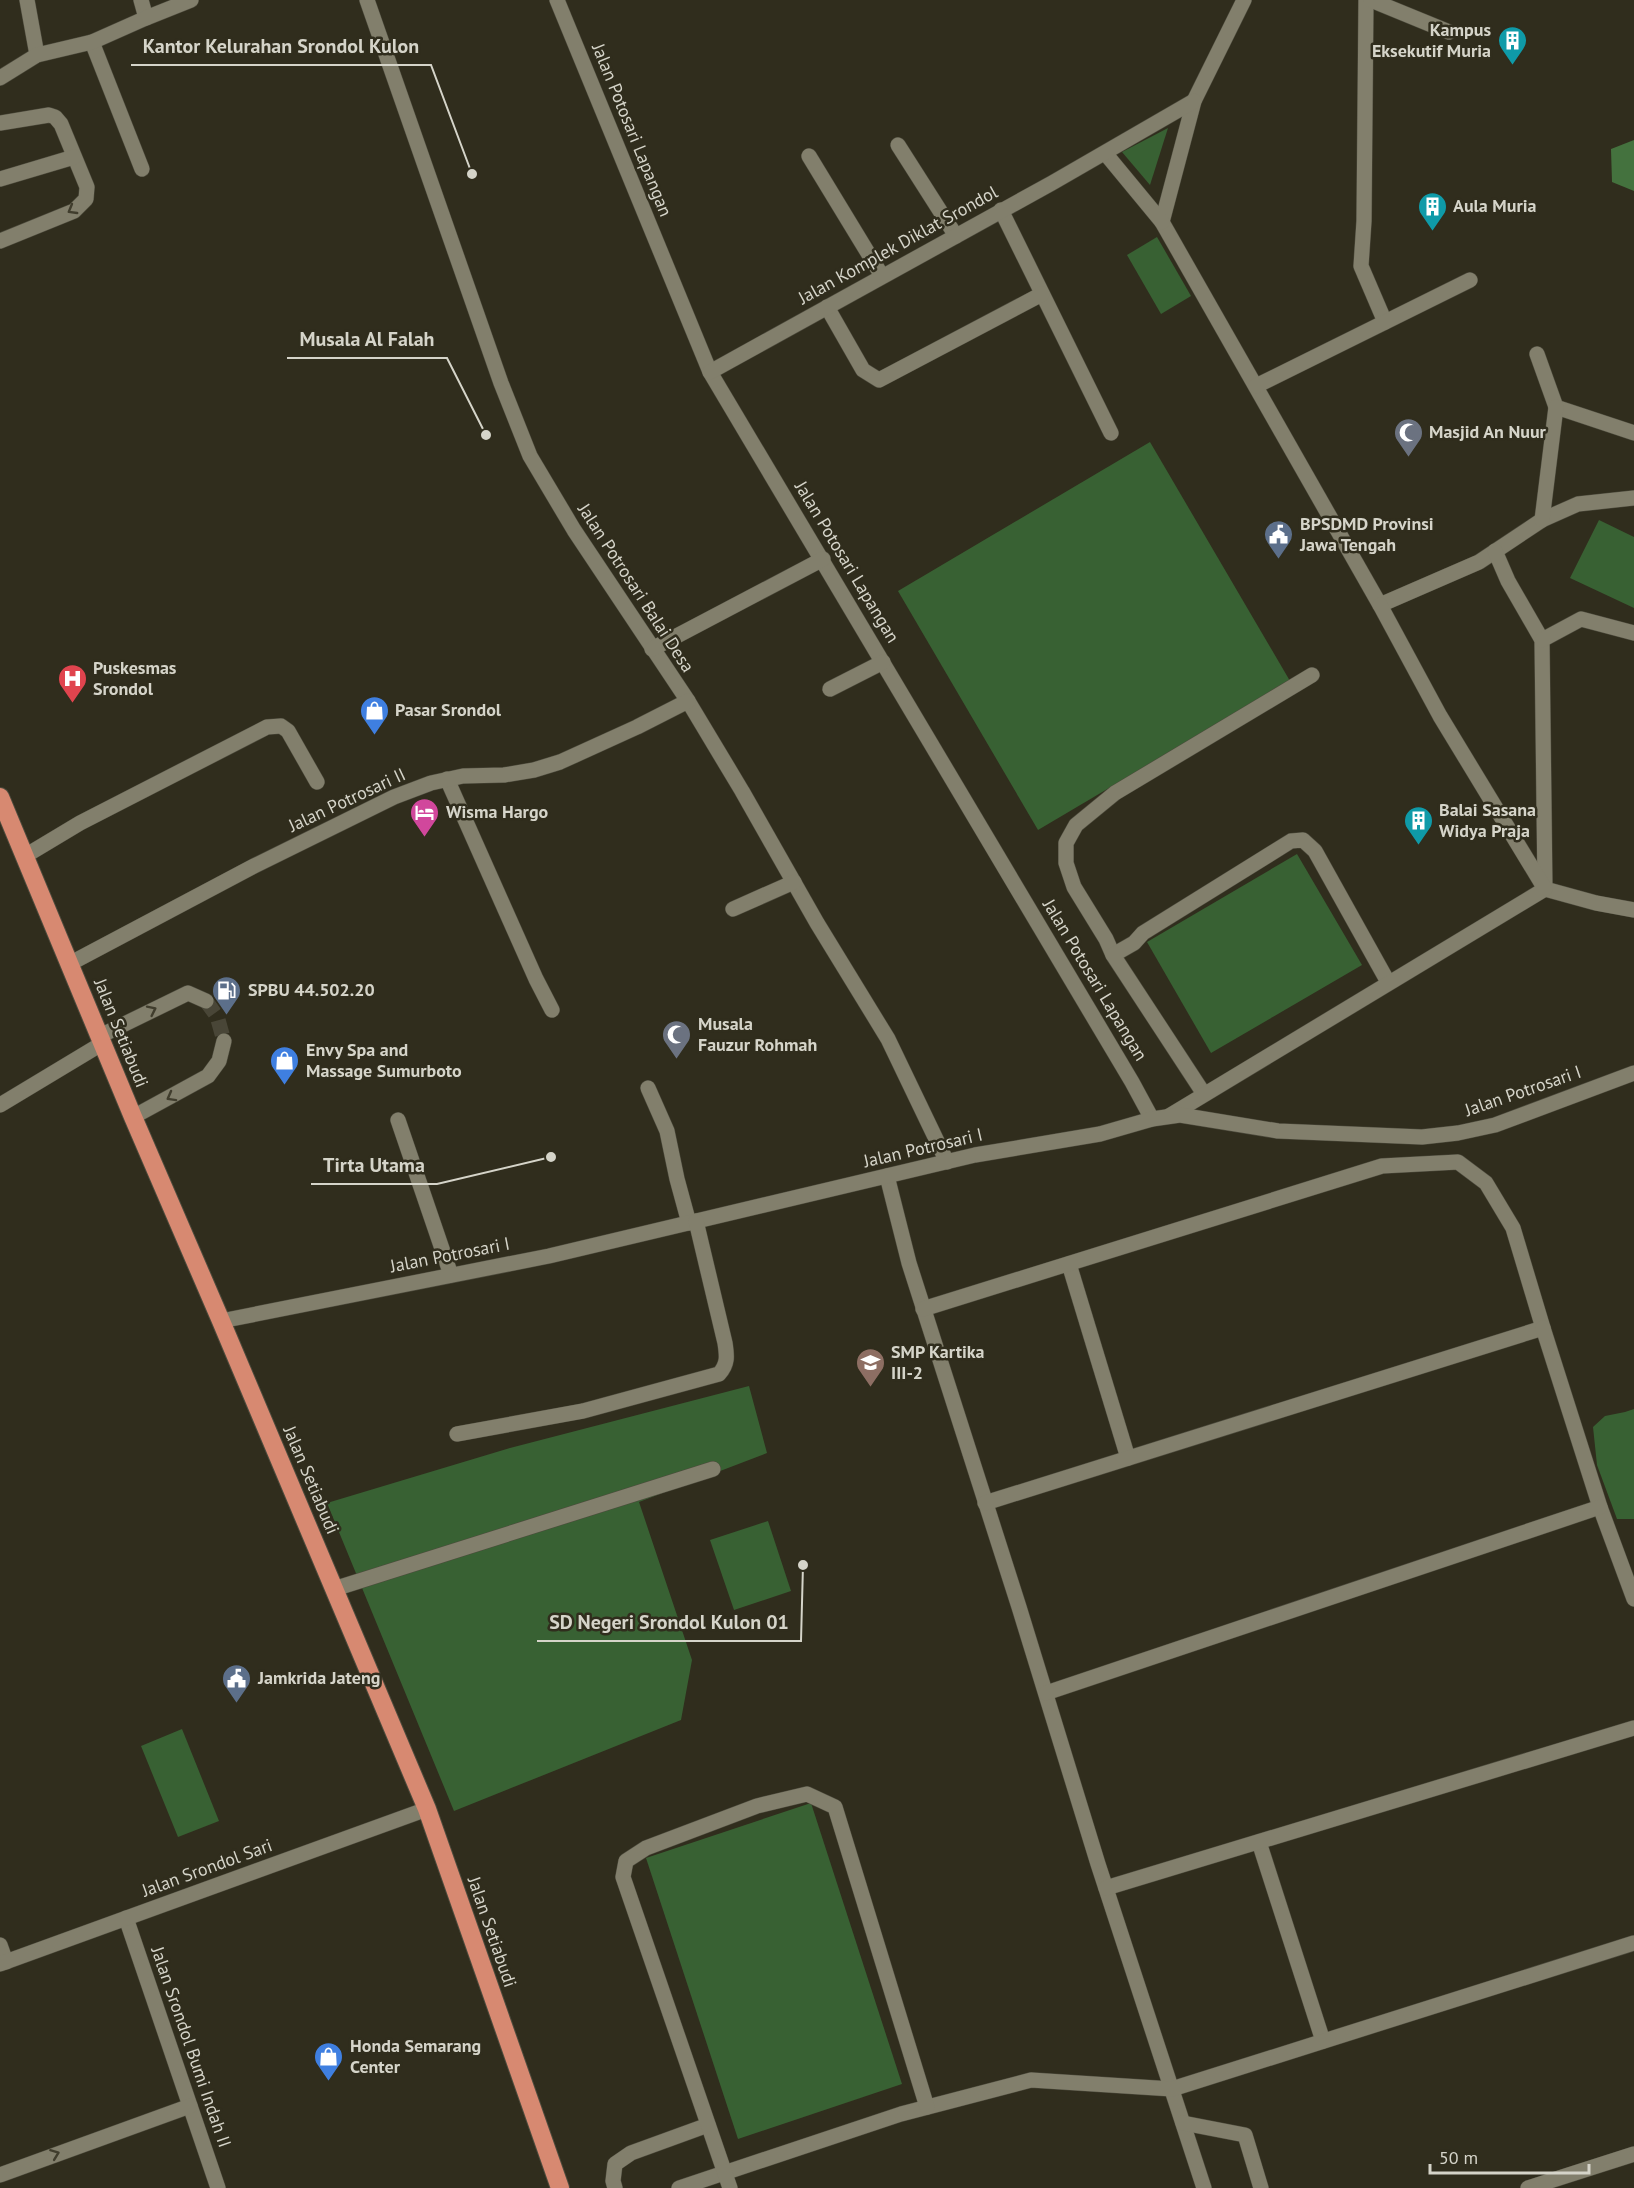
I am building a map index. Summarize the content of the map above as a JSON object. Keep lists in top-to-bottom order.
{
  "streets": {
    "highway": ["Jalan Setiabudi"],
    "street": [
      "Jalan Potosari Lapangan",
      "Jalan Komplek Diklat Srondol",
      "Jalan Potrosari Balai Desa",
      "Jalan Potrosari II",
      "Jalan Potrosari I",
      "Jalan Srondol Sari",
      "Jalan Srondol Bumi Indah II"
    ]
  },
  "crossings": [
    ["Jalan Potosari Lapangan", "Jalan Komplek Diklat Srondol"],
    ["Jalan Potosari Lapangan", "Jalan Potrosari I"],
    ["Jalan Potrosari Balai Desa", "Jalan Potrosari II"],
    ["Jalan Potrosari Balai Desa", "Jalan Potrosari I"],
    ["Jalan Potrosari II", "Jalan Setiabudi"],
    ["Jalan Setiabudi", "Jalan Potrosari I"],
    ["Jalan Setiabudi", "Jalan Srondol Sari"],
    ["Jalan Srondol Sari", "Jalan Srondol Bumi Indah II"]
  ],
  "places": {
    "building": ["Kampus Eksekutif Muria", "Aula Muria", "Balai Sasana Widya Praja"],
    "other": [
      "Kantor Kelurahan Srondol Kulon",
      "Musala Al Falah",
      "Tirta Utama",
      "SD Negeri Srondol Kulon 01"
    ],
    "mosque": ["Masjid An Nuur", "Musala Fauzur Rohmah"],
    "public building": ["BPSDMD Provinsi Jawa Tengah", "Jamkrida Jateng"],
    "hospital": ["Puskesmas Srondol"],
    "shop": ["Pasar Srondol", "Envy Spa and Massage Sumurboto", "Honda Semarang Center"],
    "hotel": ["Wisma Hargo"],
    "fuel station": ["SPBU 44.502.20"],
    "school or university": ["SMP Kartika III-2"]
  },
  "scale_bar": "50 m"
}
